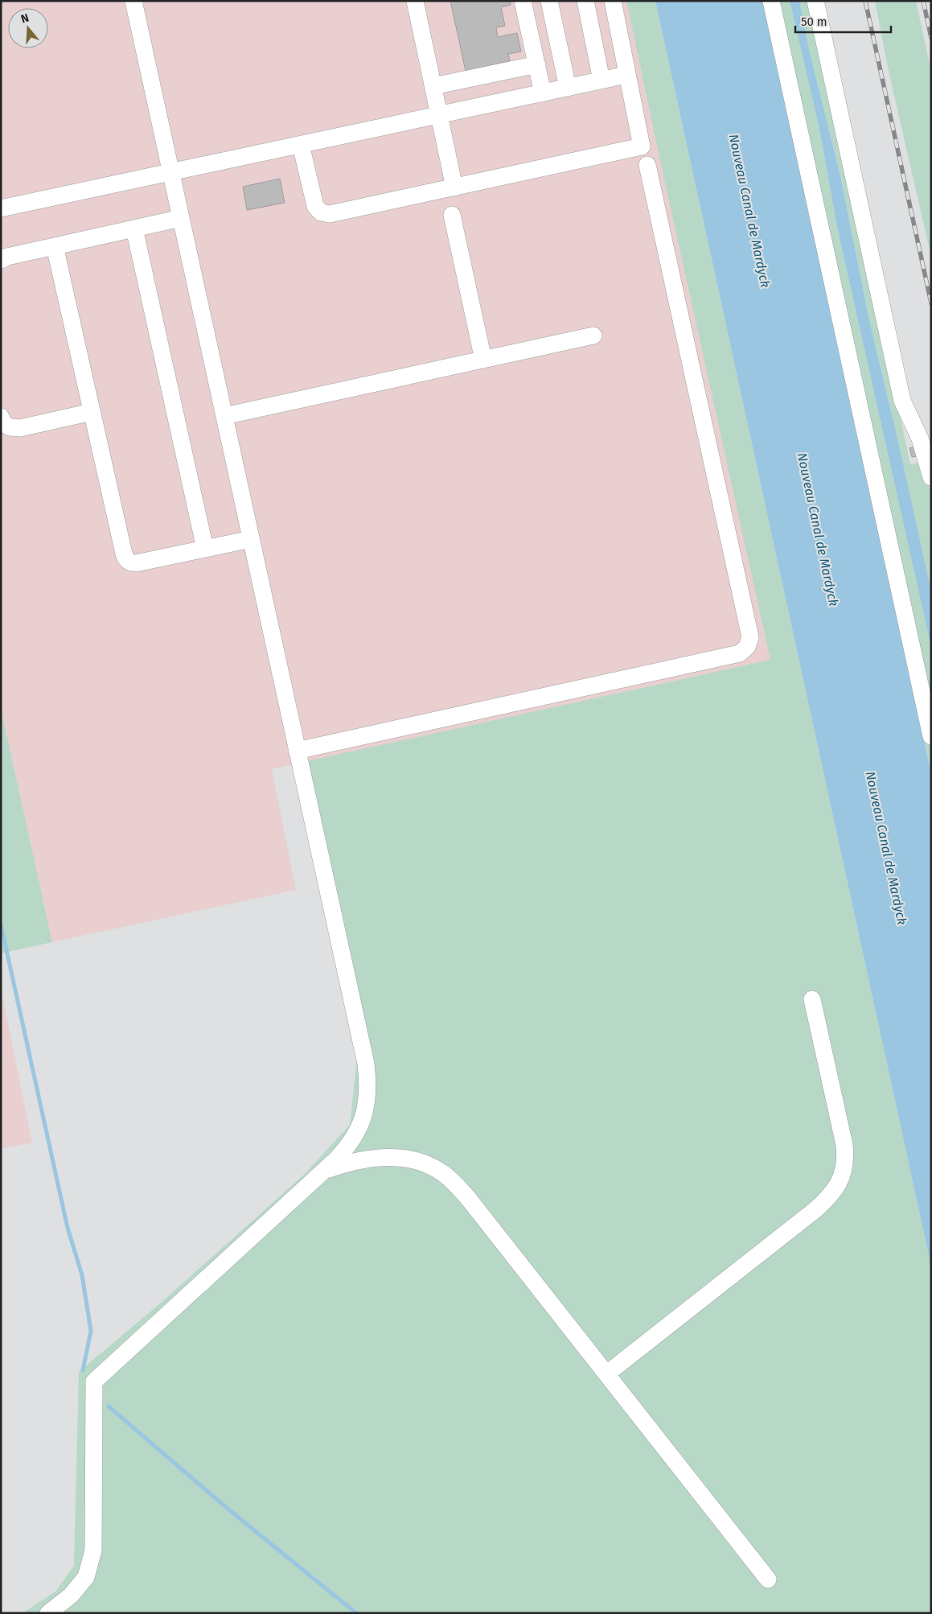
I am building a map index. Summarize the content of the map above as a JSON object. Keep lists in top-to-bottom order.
{
  "water": ["Nouveau Canal de Mardyck"],
  "scale_bar": "50 m",
  "north": "top"
}
